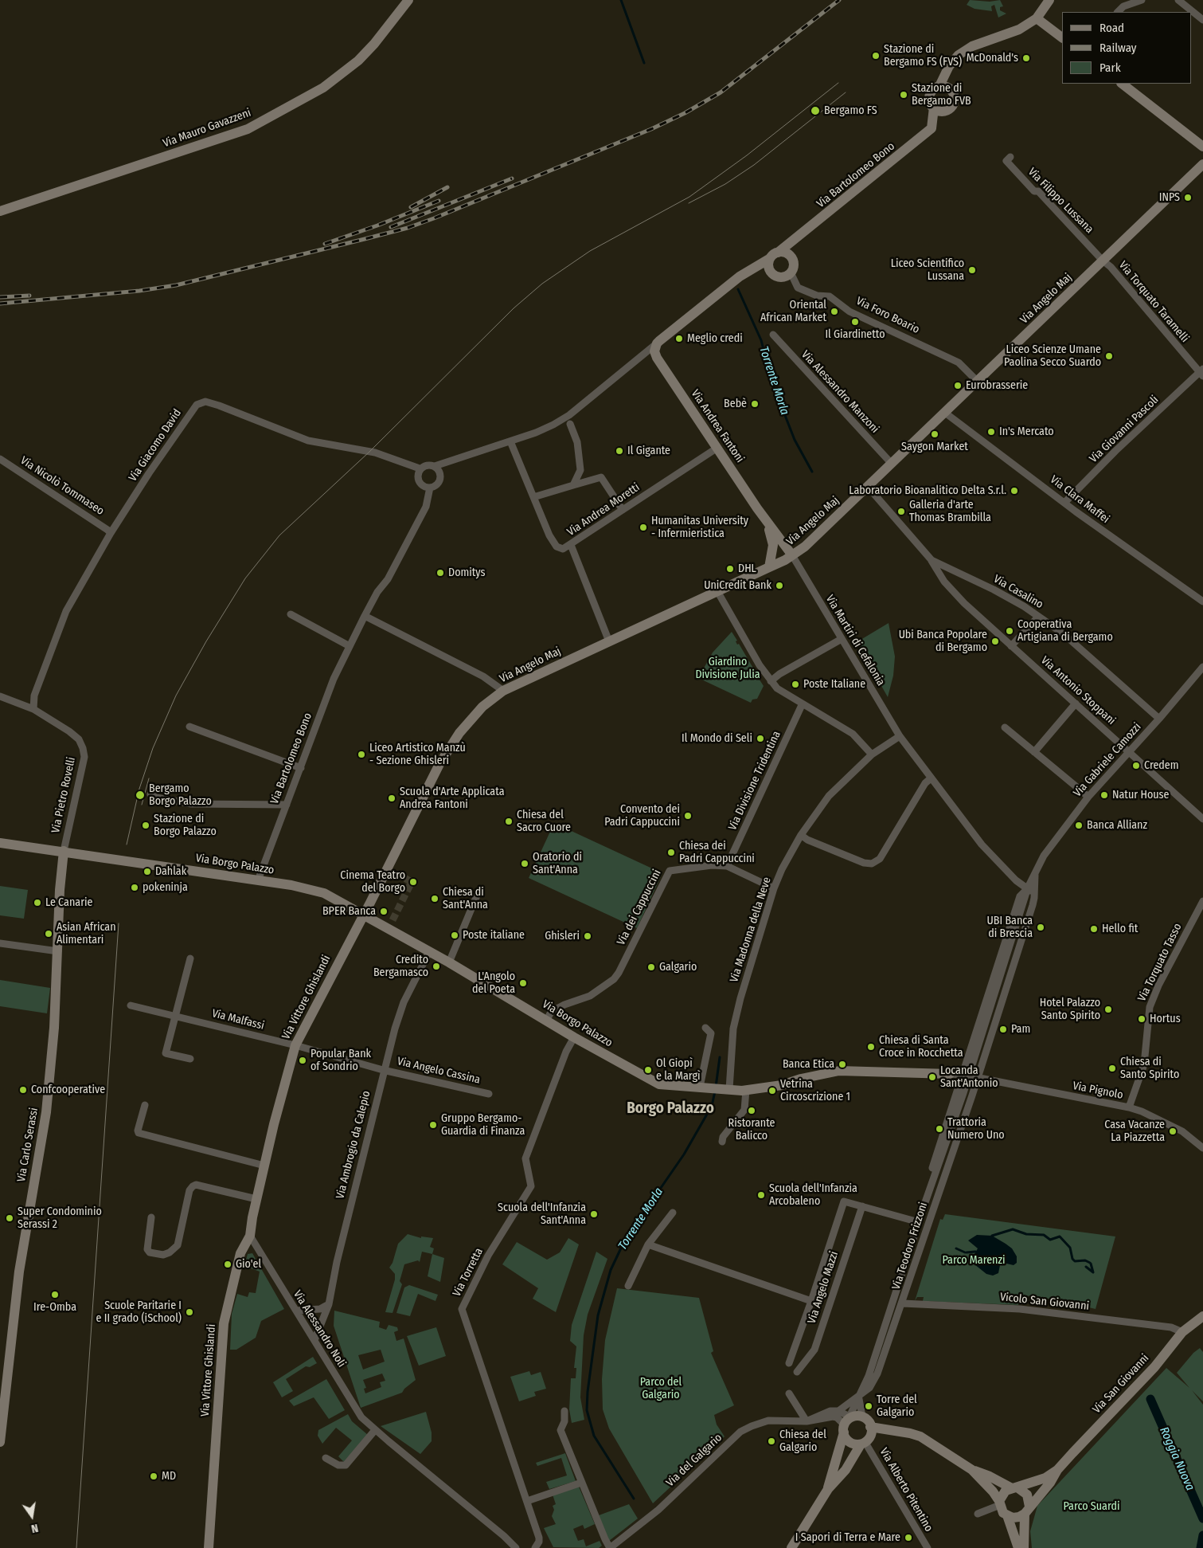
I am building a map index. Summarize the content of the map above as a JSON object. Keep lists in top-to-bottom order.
{
  "streets": {
    "street": [
      "Via Mauro Gavazzeni",
      "Via Bartolomeo Bono",
      "Via Filippo Lussana",
      "Via Angelo Maj",
      "Via Torquato Taramelli",
      "Via Foro Boario",
      "Via Alessandro Manzoni",
      "Via Andrea Fantoni",
      "Via Giovanni Pascoli",
      "Via Giacomo David",
      "Via Nicolò Tommaseo",
      "Via Clara Maffei",
      "Via Andrea Moretti",
      "Via Casalino",
      "Via Martiri di Cefalonia",
      "Via Antonio Stoppani",
      "Via Gabriele Camozzi",
      "Via Divisione Tridentina",
      "Via Pietro Rovelli",
      "Via Borgo Palazzo",
      "Via dei Cappuccini",
      "Via Madonna della Neve",
      "Via Torquato Tasso",
      "Via Vittore Ghislandi",
      "Via Malfassi",
      "Via Angelo Cassina",
      "Via Pignolo",
      "Via Carlo Serassi",
      "Via Ambrogio da Calepio",
      "Via Teodoro Frizzoni",
      "Via Torretta",
      "Via Angelo Mazzi",
      "Vicolo San Giovanni",
      "Via Alessandro Noli",
      "Via San Giovanni",
      "Via del Galgario",
      "Via Alberto Pitentino"
    ]
  },
  "crossings": [
    ["Via Bartolomeo Bono", "Via Foro Boario"],
    ["Via Bartolomeo Bono", "Via Giacomo David"],
    ["Via Bartolomeo Bono", "Via Borgo Palazzo"],
    ["Via Filippo Lussana", "Via Angelo Maj"],
    ["Via Filippo Lussana", "Via Torquato Taramelli"],
    ["Via Angelo Maj", "Via Torquato Taramelli"],
    ["Via Angelo Maj", "Via Foro Boario"],
    ["Via Angelo Maj", "Via Alessandro Manzoni"],
    ["Via Angelo Maj", "Via Andrea Fantoni"],
    ["Via Angelo Maj", "Via Clara Maffei"],
    ["Via Angelo Maj", "Via Casalino"],
    ["Via Angelo Maj", "Via Martiri di Cefalonia"],
    ["Via Angelo Maj", "Via Borgo Palazzo"],
    ["Via Angelo Maj", "Via Vittore Ghislandi"],
    ["Via Torquato Taramelli", "Via Giovanni Pascoli"],
    ["Via Andrea Fantoni", "Via Andrea Moretti"],
    ["Via Andrea Fantoni", "Via Martiri di Cefalonia"],
    ["Via Giovanni Pascoli", "Via Clara Maffei"],
    ["Via Giacomo David", "Via Nicolò Tommaseo"],
    ["Via Giacomo David", "Via Pietro Rovelli"],
    ["Via Casalino", "Via Antonio Stoppani"],
    ["Via Casalino", "Via Gabriele Camozzi"],
    ["Via Martiri di Cefalonia", "Via Madonna della Neve"],
    ["Via Antonio Stoppani", "Via Gabriele Camozzi"],
    ["Via Gabriele Camozzi", "Via Pignolo"],
    ["Via Gabriele Camozzi", "Via Teodoro Frizzoni"],
    ["Via Divisione Tridentina", "Via dei Cappuccini"],
    ["Via Pietro Rovelli", "Via Borgo Palazzo"],
    ["Via Pietro Rovelli", "Via Carlo Serassi"],
    ["Via Borgo Palazzo", "Via dei Cappuccini"],
    ["Via Borgo Palazzo", "Via Madonna della Neve"],
    ["Via Borgo Palazzo", "Via Vittore Ghislandi"],
    ["Via Borgo Palazzo", "Via Pignolo"],
    ["Via Borgo Palazzo", "Via Carlo Serassi"],
    ["Via Borgo Palazzo", "Via Ambrogio da Calepio"],
    ["Via Borgo Palazzo", "Via Torretta"],
    ["Via dei Cappuccini", "Via Madonna della Neve"],
    ["Via Torquato Tasso", "Via Pignolo"],
    ["Via Vittore Ghislandi", "Via Malfassi"],
    ["Via Vittore Ghislandi", "Via Alessandro Noli"],
    ["Via Malfassi", "Via Angelo Cassina"],
    ["Via Malfassi", "Via Ambrogio da Calepio"],
    ["Via Angelo Cassina", "Via Ambrogio da Calepio"],
    ["Via Pignolo", "Via Teodoro Frizzoni"],
    ["Via Ambrogio da Calepio", "Via Alessandro Noli"],
    ["Via Teodoro Frizzoni", "Via Angelo Mazzi"],
    ["Via Teodoro Frizzoni", "Vicolo San Giovanni"],
    ["Via Teodoro Frizzoni", "Via del Galgario"],
    ["Via Teodoro Frizzoni", "Via Alberto Pitentino"],
    ["Vicolo San Giovanni", "Via San Giovanni"],
    ["Via del Galgario", "Via Alberto Pitentino"]
  ],
  "districts": ["Borgo Palazzo"],
  "water": ["Torrente Morla", "Roggia Nuova"],
  "parks": [
    "Giardino Divisione Julia",
    "Parco Marenzi",
    "Parco del Galgario",
    "Parco Suardi"
  ],
  "places": [
    "Stazione di Bergamo FS (FVS)",
    "McDonald's",
    "Stazione di Bergamo FVB",
    "Bergamo FS",
    "INPS",
    "Liceo Scientifico Lussana",
    "Oriental African Market",
    "Il Giardinetto",
    "Meglio credi",
    "Liceo Scienze Umane Paolina Secco Suardo",
    "Eurobrasserie",
    "Bebè",
    "In's Mercato",
    "Saygon Market",
    "Il Gigante",
    "Laboratorio Bioanalitico Delta S.r.l.",
    "Galleria d'arte Thomas Brambilla",
    "Humanitas University - Infermieristica",
    "DHL",
    "Domitys",
    "UniCredit Bank",
    "Cooperativa Artigiana di Bergamo",
    "Ubi Banca Popolare di Bergamo",
    "Poste Italiane",
    "Il Mondo di Seli",
    "Liceo Artistico Manzù - Sezione Ghisleri",
    "Credem",
    "Bergamo Borgo Palazzo",
    "Natur House",
    "Scuola d'Arte Applicata Andrea Fantoni",
    "Convento dei Padri Cappuccini",
    "Chiesa del Sacro Cuore",
    "Stazione di Borgo Palazzo",
    "Banca Allianz",
    "Chiesa dei Padri Cappuccini",
    "Oratorio di Sant'Anna",
    "Dahlak",
    "Cinema Teatro del Borgo",
    "pokeninja",
    "Chiesa di Sant'Anna",
    "Le Canarie",
    "BPER Banca",
    "UBI Banca di Brescia",
    "Hello fit",
    "Asian African Alimentari",
    "Poste italiane",
    "Ghisleri",
    "Credito Bergamasco",
    "Galgario",
    "L'Angolo del Poeta",
    "Hotel Palazzo Santo Spirito",
    "Hortus",
    "Pam",
    "Chiesa di Santa Croce in Rocchetta",
    "Popular Bank of Sondrio",
    "Banca Etica",
    "Chiesa di Santo Spirito",
    "Ol Giopì e la Margì",
    "Locanda Sant'Antonio",
    "Confcooperative",
    "Vetrina Circoscrizione 1",
    "Ristorante Balicco",
    "Gruppo Bergamo- Guardia di Finanza",
    "Trattoria Numero Uno",
    "Casa Vacanze La Piazzetta",
    "Scuola dell'Infanzia Arcobaleno",
    "Scuola dell'Infanzia Sant'Anna",
    "Super Condominio Serassi 2",
    "Gio'el",
    "Ire-Omba",
    "Scuole Paritarie I e II grado (iSchool)",
    "Torre del Galgario",
    "Chiesa del Galgario",
    "MD",
    "I Sapori di Terra e Mare"
  ],
  "legend": ["Road", "Railway", "Park"],
  "north": "bottom"
}
